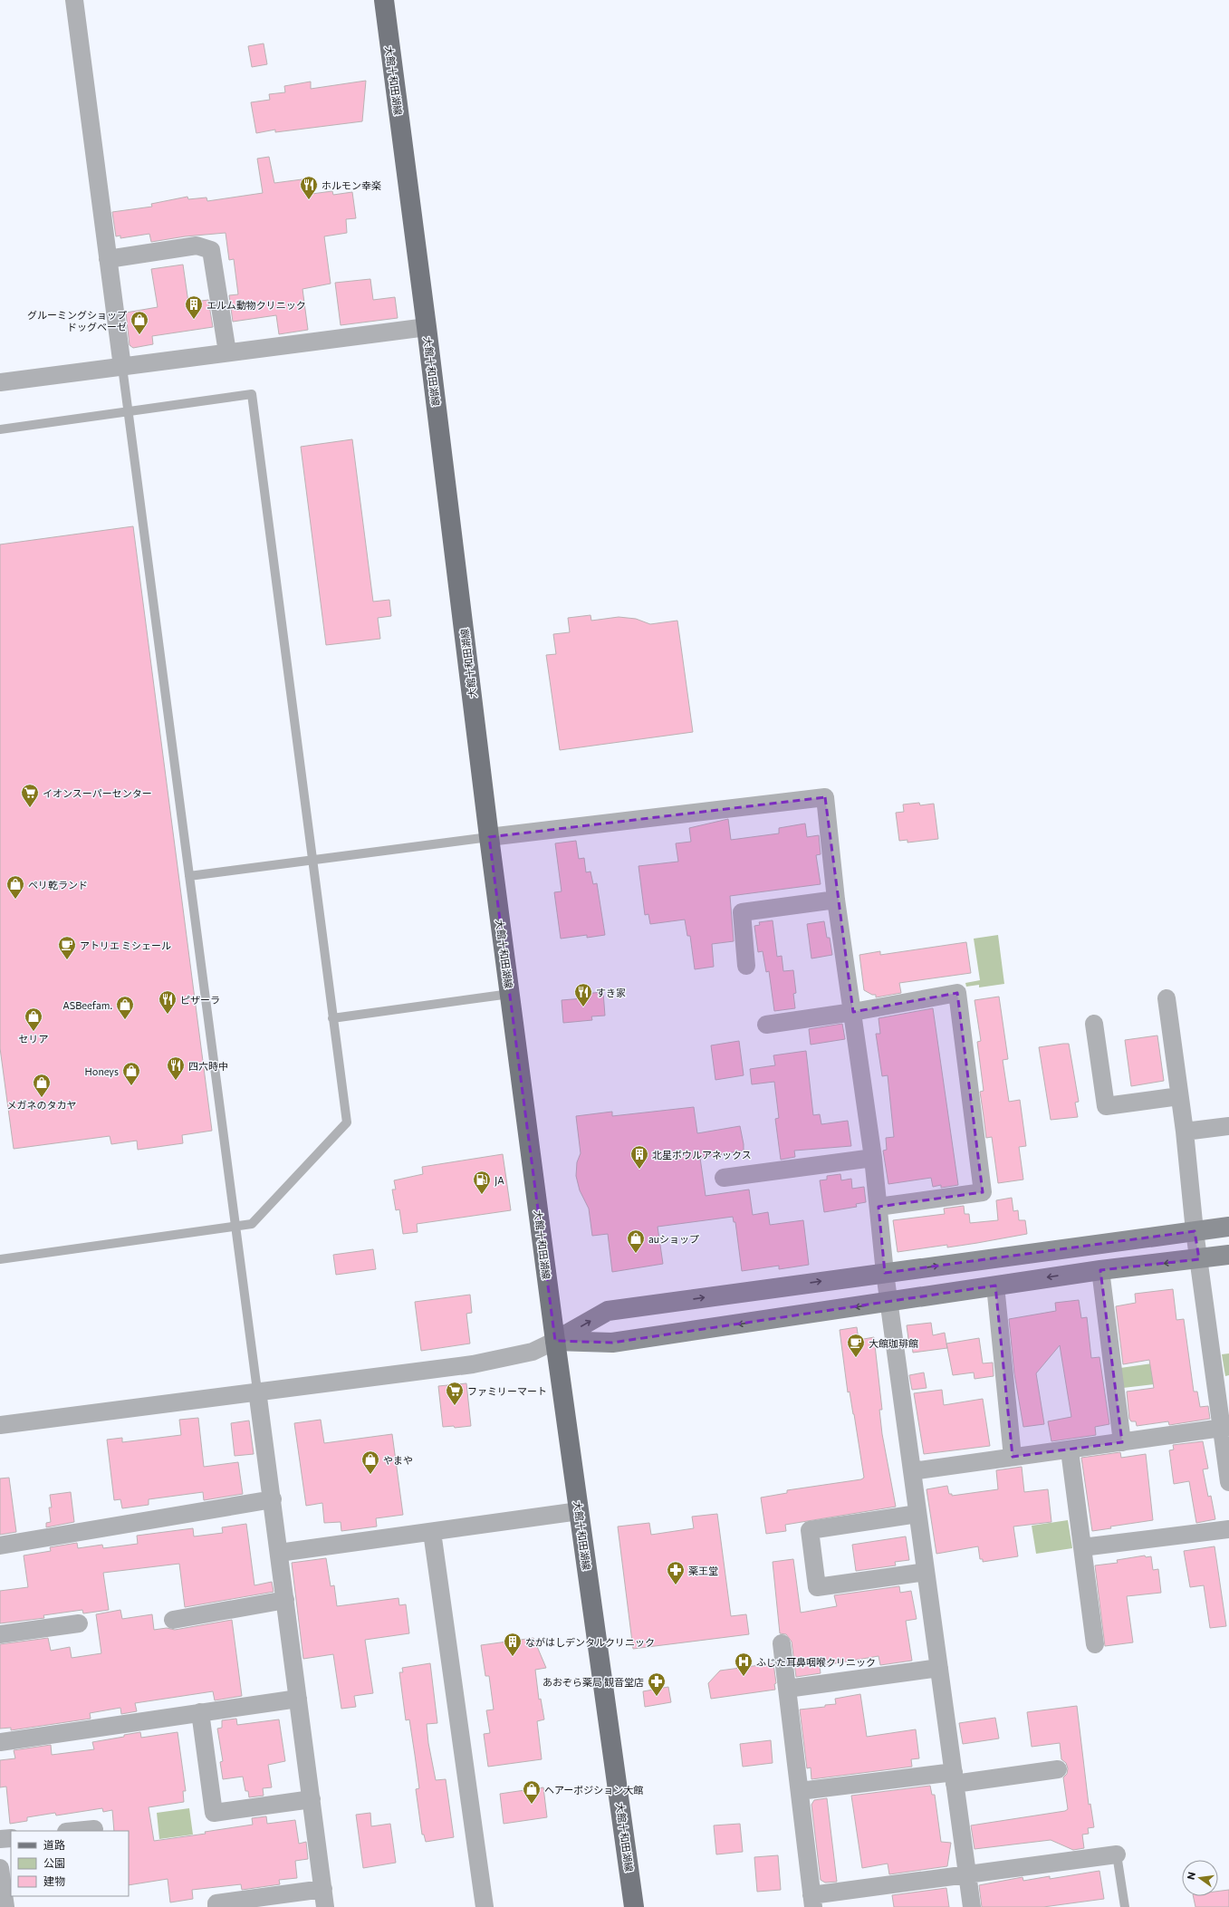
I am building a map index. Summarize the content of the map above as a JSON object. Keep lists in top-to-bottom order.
{
  "streets": {
    "main road": ["大館十和田湖線"]
  },
  "places": {
    "restaurant": [
      "ホルモン幸楽",
      "すき家",
      "ピザーラ",
      "四六時中"
    ],
    "building": ["エルム動物クリニック", "北星ボウルアネックス", "ながはしデンタルクリニック"],
    "shop": [
      "グルーミングショップ ドッグベーゼ",
      "ペリ乾ランド",
      "ASBeefam.",
      "セリア",
      "Honeys",
      "メガネのタカヤ",
      "auショップ",
      "やまや",
      "ヘアーポジション大館"
    ],
    "supermarket": ["イオンスーパーセンター", "ファミリーマート"],
    "cafe": ["アトリエ ミシェール", "大館珈琲館"],
    "fuel station": ["JA"],
    "pharmacy": ["薬王堂", "あおぞら薬局 観音堂店"],
    "hospital": ["ふじた耳鼻咽喉クリニック"]
  },
  "legend": ["道路", "公園", "建物"],
  "north": "left"
}
